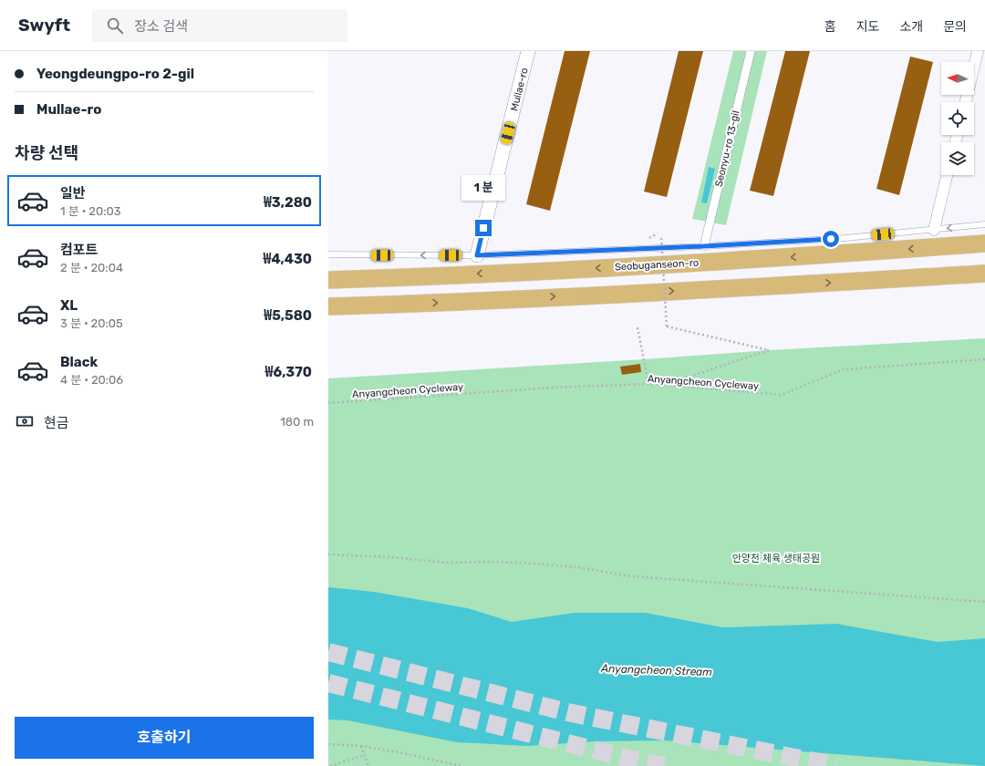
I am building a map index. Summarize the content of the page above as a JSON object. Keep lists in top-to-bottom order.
{
  "streets": {
    "main road": ["Seobuganseon-ro"],
    "street": ["Mullae-ro", "Seonyu-ro 13-gil"],
    "path": ["Anyangcheon Cycleway"]
  },
  "water": ["Anyangcheon Stream"],
  "parks": ["안양천 체육 생태공원"],
  "north": "left",
  "page": {
    "header": "Swyft",
    "search": "장소 검색",
    "nav": [
      "홈",
      "지도",
      "소개",
      "문의"
    ],
    "banner": ["Yeongdeungpo-ro 2-gil", "Mullae-ro"],
    "heading": "차량 선택",
    "list": [
      {
        "name": "일반",
        "note": "1 분 · 20:03",
        "value": "₩3,280"
      },
      {
        "name": "컴포트",
        "note": "2 분 · 20:04",
        "value": "₩4,430"
      },
      {
        "name": "XL",
        "note": "3 분 · 20:05",
        "value": "₩5,580"
      },
      {
        "name": "Black",
        "note": "4 분 · 20:06",
        "value": "₩6,370"
      }
    ],
    "bubble": "1 분",
    "pay": ["현금", "180 m"],
    "buttons": "호출하기"
  }
}
